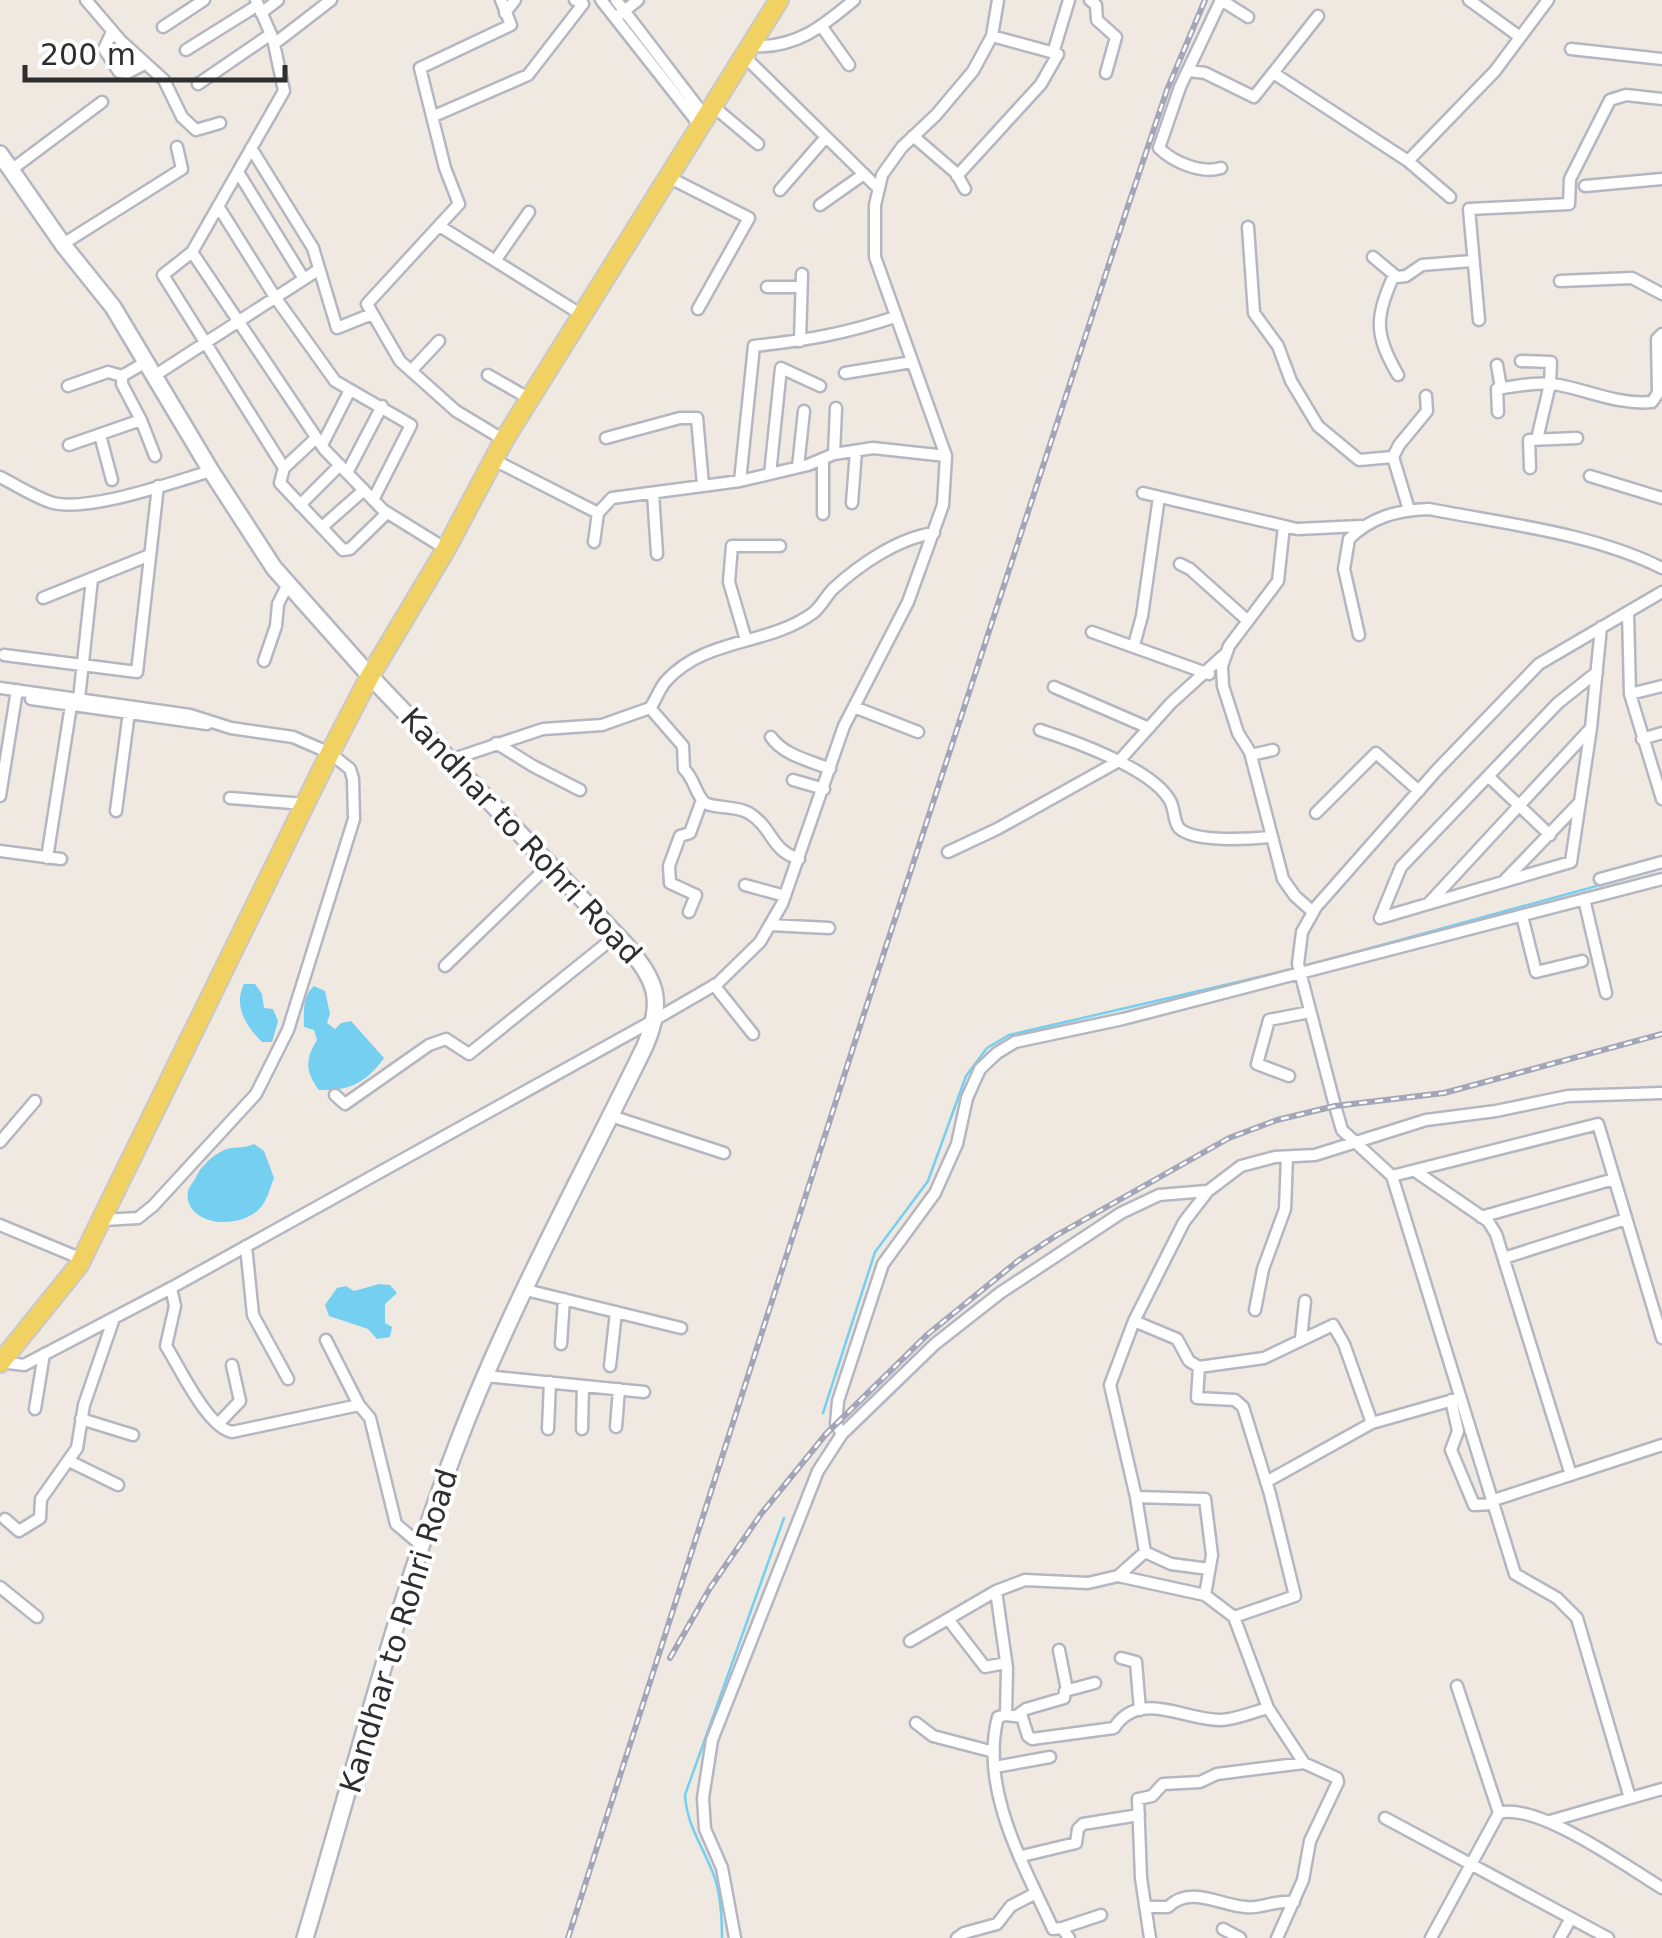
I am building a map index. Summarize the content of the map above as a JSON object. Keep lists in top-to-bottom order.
{
  "streets": {
    "street": ["Kandhar to Rohri Road"]
  },
  "scale_bar": "200 m"
}
